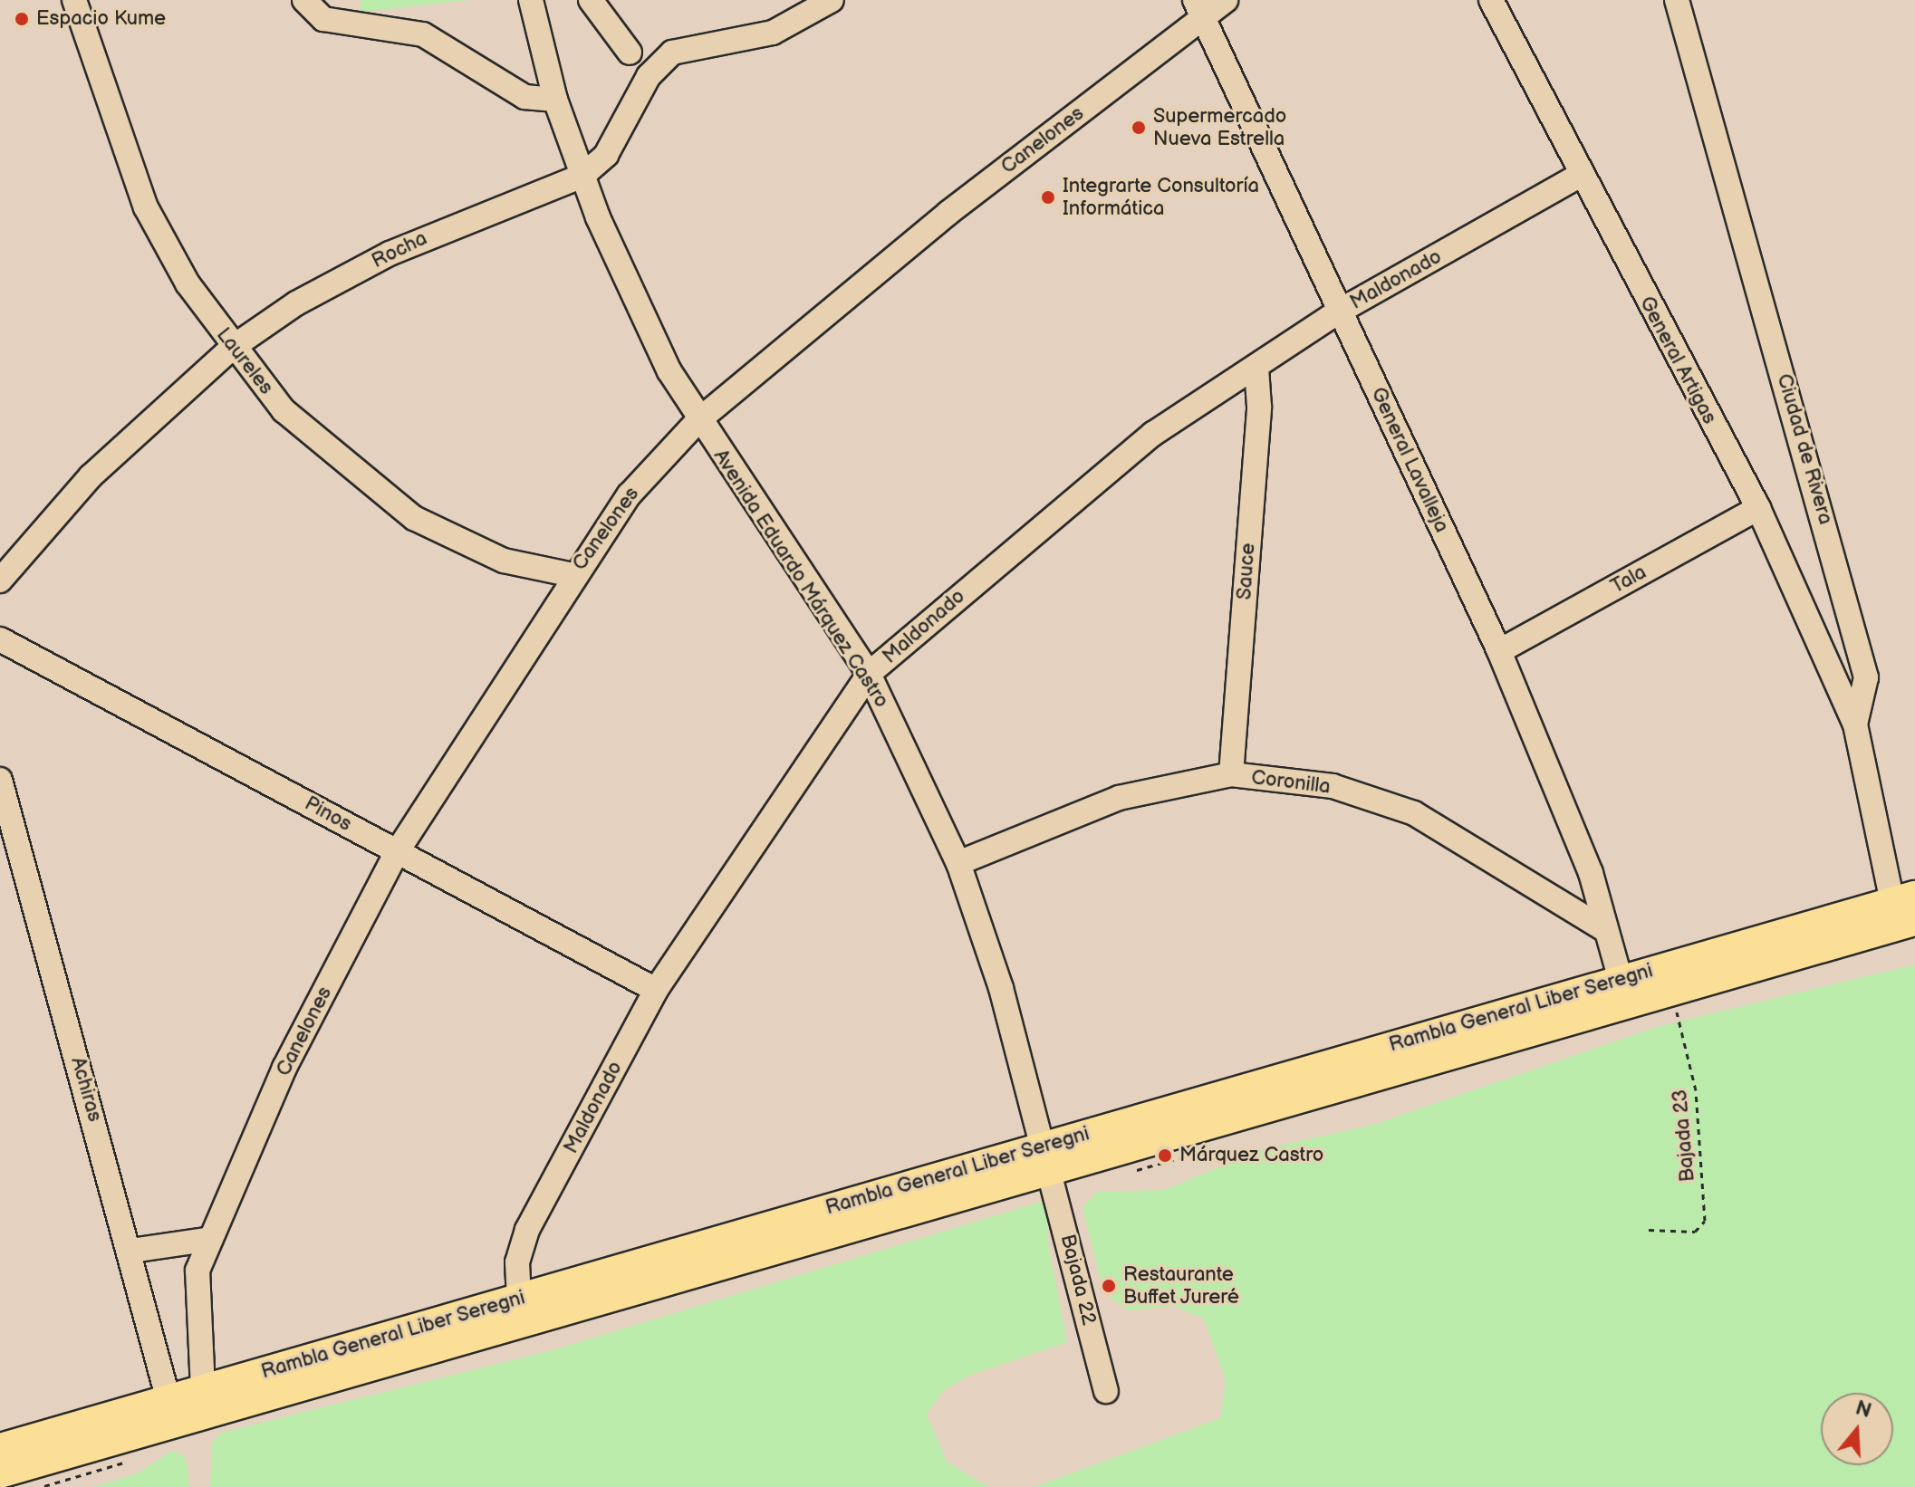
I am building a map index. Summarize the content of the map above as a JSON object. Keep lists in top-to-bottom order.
{
  "streets": {
    "main road": ["Rambla General Liber Seregni"],
    "street": [
      "Canelones",
      "Rocha",
      "Maldonado",
      "General Artigas",
      "Laureles",
      "Ciudad de Rivera",
      "General Lavalleja",
      "Sauce",
      "Avenida Eduardo Márquez Castro",
      "Tala",
      "Coronilla",
      "Pinos",
      "Achiras",
      "Bajada 22"
    ],
    "path": ["Bajada 23"]
  },
  "crossings": [
    ["Canelones", "Laureles"],
    ["Canelones", "General Lavalleja"],
    ["Canelones", "Avenida Eduardo Márquez Castro"],
    ["Canelones", "Pinos"],
    ["Canelones", "Rambla General Liber Seregni"],
    ["Rocha", "Laureles"],
    ["Rocha", "Avenida Eduardo Márquez Castro"],
    ["Maldonado", "General Artigas"],
    ["Maldonado", "General Lavalleja"],
    ["Maldonado", "Sauce"],
    ["Maldonado", "Avenida Eduardo Márquez Castro"],
    ["Maldonado", "Pinos"],
    ["Maldonado", "Rambla General Liber Seregni"],
    ["General Artigas", "Ciudad de Rivera"],
    ["General Artigas", "Tala"],
    ["Ciudad de Rivera", "Rambla General Liber Seregni"],
    ["General Lavalleja", "Tala"],
    ["General Lavalleja", "Coronilla"],
    ["General Lavalleja", "Rambla General Liber Seregni"],
    ["Sauce", "Coronilla"],
    ["Avenida Eduardo Márquez Castro", "Coronilla"],
    ["Avenida Eduardo Márquez Castro", "Rambla General Liber Seregni"],
    ["Avenida Eduardo Márquez Castro", "Bajada 22"],
    ["Rambla General Liber Seregni", "Achiras"],
    ["Rambla General Liber Seregni", "Bajada 23"],
    ["Rambla General Liber Seregni", "Bajada 22"]
  ],
  "places": [
    "Espacio Kume",
    "Supermercado Nueva Estrella",
    "Integrarte Consultoría Informática",
    "Márquez Castro",
    "Restaurante Buffet Jureré"
  ],
  "north": "top"
}
